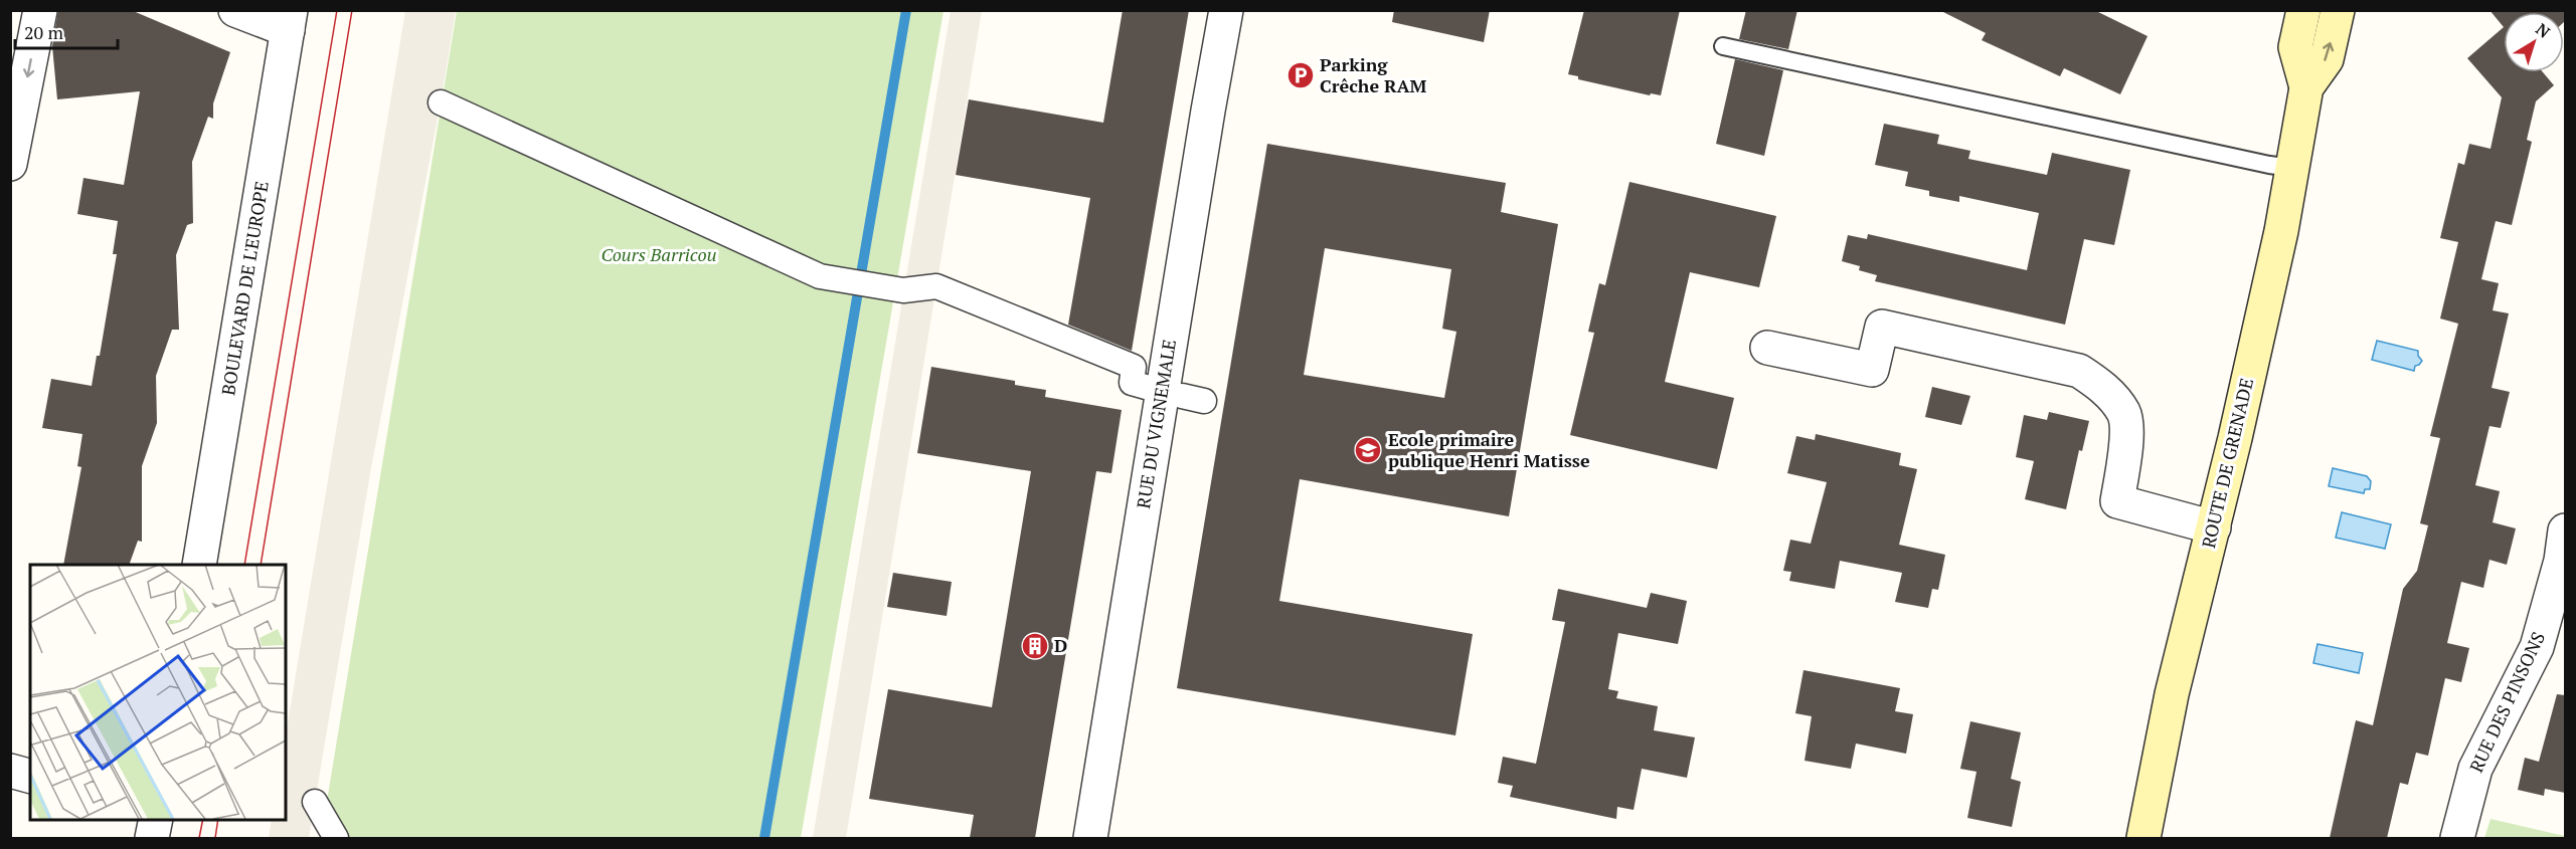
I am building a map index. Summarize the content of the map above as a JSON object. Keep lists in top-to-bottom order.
{
  "streets": {
    "main road": ["ROUTE DE GRENADE"],
    "street": ["BOULEVARD DE L'EUROPE", "RUE DU VIGNEMALE", "RUE DES PINSONS"]
  },
  "parks": ["Cours Barricou"],
  "places": {
    "parking": ["Parking Crêche RAM"],
    "school or university": ["Ecole primaire publique Henri Matisse"],
    "building": ["D"]
  },
  "scale_bar": "20 m",
  "north": "top right"
}
